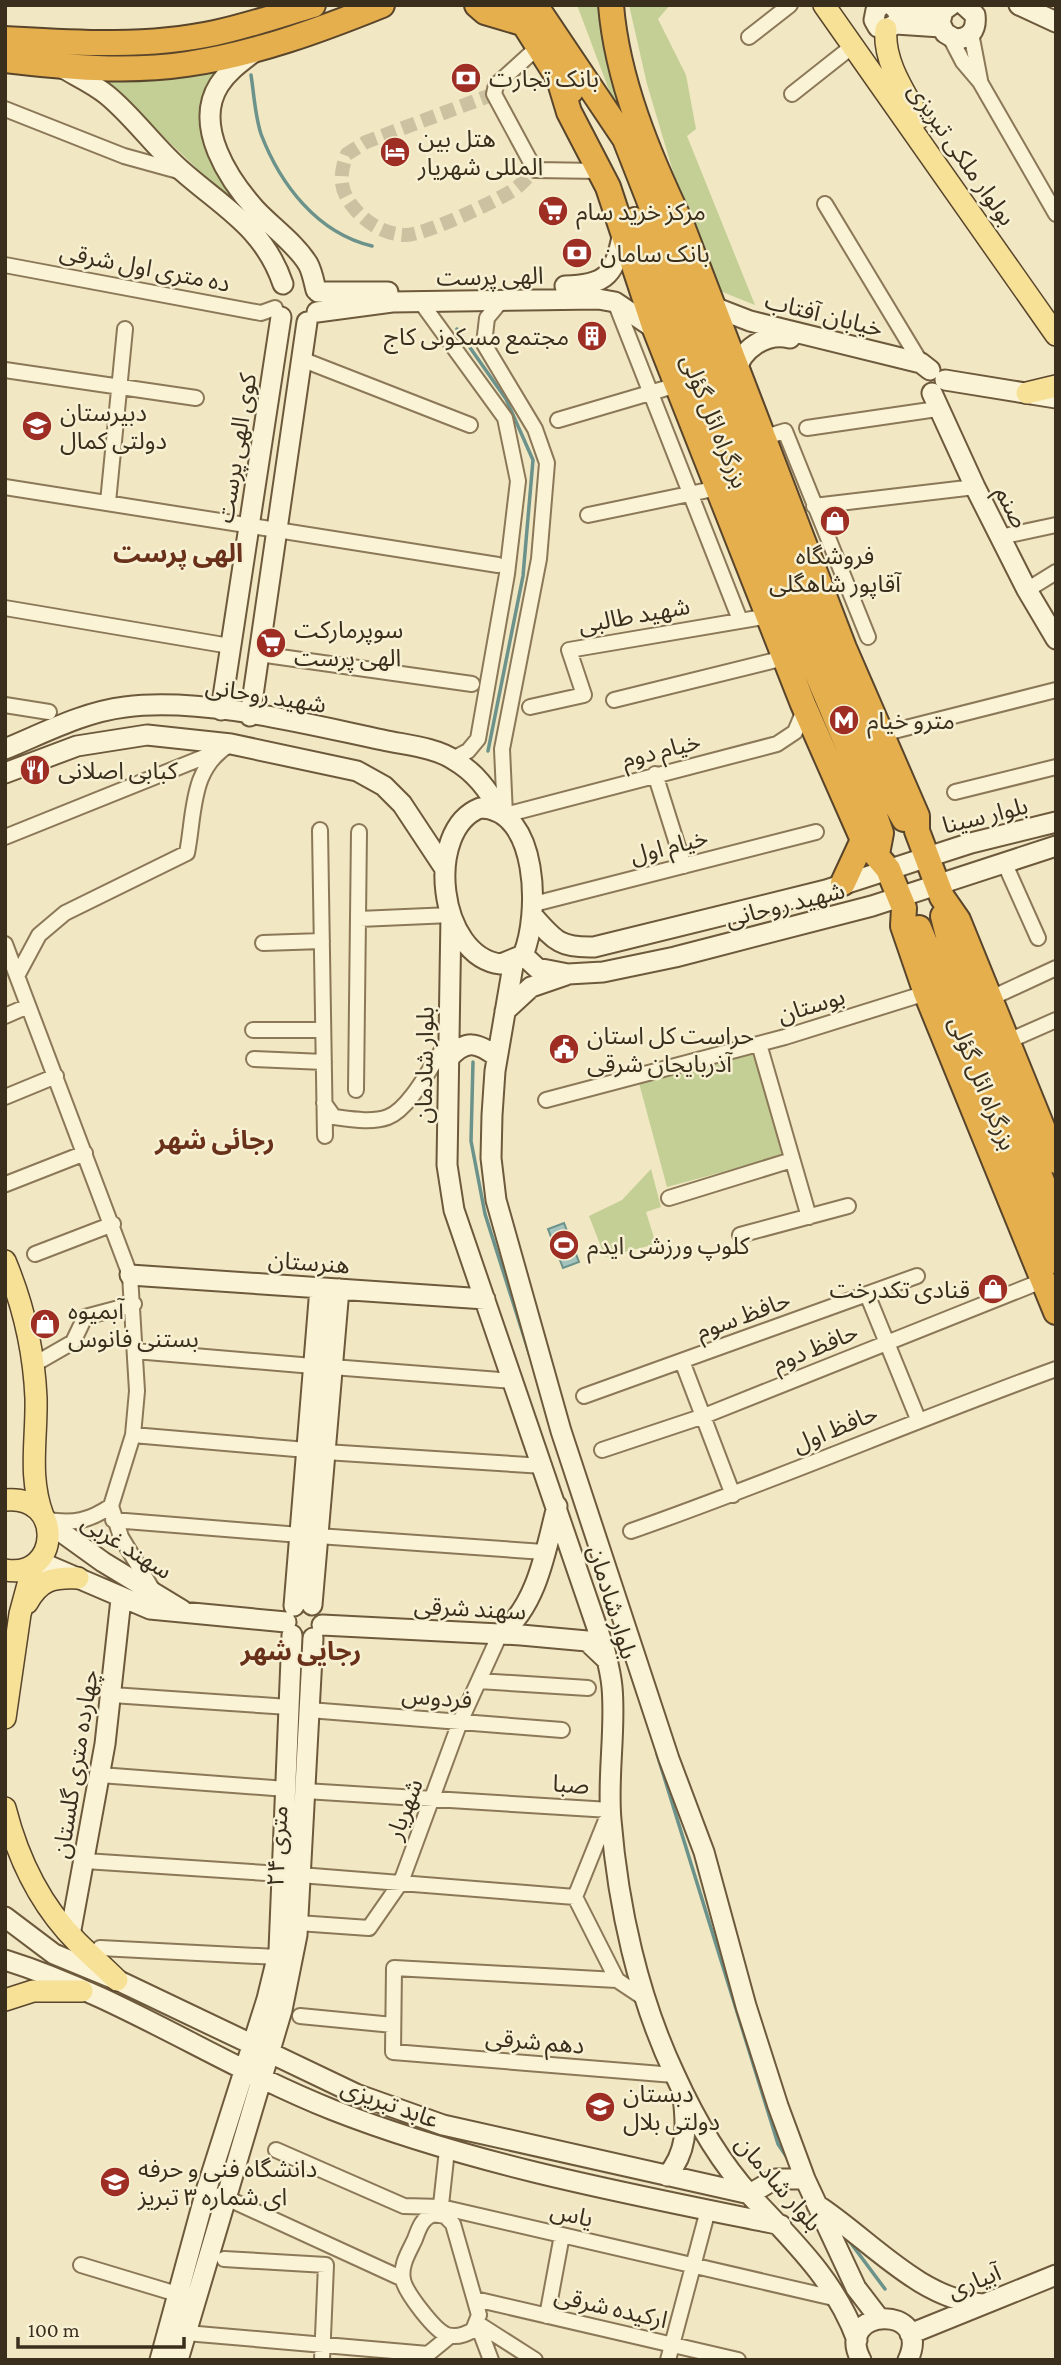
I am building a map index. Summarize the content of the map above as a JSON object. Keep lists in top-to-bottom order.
{
  "streets": {
    "highway": ["بزرگراه ائل گؤلی"],
    "main road": [
      "بولوار ملکی تبریزی",
      "الهی پرست",
      "خیابان آفتاب",
      "کوی الهی پرست",
      "صنم",
      "شهید روحانی",
      "بلوار سینا",
      "بلوار شادمان",
      "هنرستان",
      "سهند غربی",
      "سهند شرقی",
      "چهارده متری گلستان",
      "۲۴ متری",
      "عابد تبریزی",
      "آبیاری"
    ],
    "street": [
      "ده متری اول شرقی",
      "شهید طالبی",
      "خیام دوم",
      "خیام اول",
      "بوستان",
      "حافظ سوم",
      "حافظ دوم",
      "حافظ اول",
      "فردوس",
      "صبا",
      "شهریار",
      "دهم شرقی",
      "یاس",
      "ارکیده شرقی"
    ]
  },
  "crossings": [
    ["ده متری اول شرقی", "الهی پرست"],
    ["ده متری اول شرقی", "کوی الهی پرست"],
    ["الهی پرست", "کوی الهی پرست"],
    ["خیابان آفتاب", "صنم"],
    ["بزرگراه ائل گؤلی", "شهید روحانی"],
    ["بزرگراه ائل گؤلی", "بلوار سینا"],
    ["بزرگراه ائل گؤلی", "حافظ دوم"],
    ["کوی الهی پرست", "شهید روحانی"],
    ["شهید روحانی", "خیام دوم"],
    ["شهید روحانی", "بلوار سینا"],
    ["شهید روحانی", "خیام اول"],
    ["شهید روحانی", "بلوار شادمان"],
    ["خیام اول", "بلوار شادمان"],
    ["بلوار شادمان", "هنرستان"],
    ["بلوار شادمان", "سهند شرقی"],
    ["بلوار شادمان", "صبا"],
    ["بلوار شادمان", "دهم شرقی"],
    ["بلوار شادمان", "عابد تبریزی"],
    ["بلوار شادمان", "یاس"],
    ["هنرستان", "۲۴ متری"],
    ["سهند غربی", "سهند شرقی"],
    ["سهند غربی", "چهارده متری گلستان"],
    ["سهند غربی", "۲۴ متری"],
    ["سهند شرقی", "شهریار"],
    ["سهند شرقی", "۲۴ متری"],
    ["فردوس", "شهریار"],
    ["فردوس", "۲۴ متری"],
    ["چهارده متری گلستان", "صبا"],
    ["صبا", "شهریار"],
    ["صبا", "۲۴ متری"],
    ["شهریار", "۲۴ متری"],
    ["۲۴ متری", "عابد تبریزی"]
  ],
  "districts": ["الهی پرست", "رجائی شهر", "رجایی شهر"],
  "places": {
    "bank": ["بانک تجارت", "بانک سامان"],
    "hotel": ["هتل بین المللی شهریار"],
    "supermarket": ["مرکز خرید سام", "سوپرمارکت الهی پرست"],
    "building": ["مجتمع مسکونى کاج"],
    "school or university": ["دبیرستان دولتی کمال", "دبستان دولتی بلال", "دانشگاه فنی و حرفه ای شماره ۳ تبریز"],
    "shop": ["فروشگاه آقاپور شاهگلی", "قنادی تکدرخت", "آبمیوه بستنی فانوس"],
    "metro station": ["مترو خیام"],
    "restaurant": ["کبابی اصلانی"],
    "public building": ["حراست کل استان آذربایجان شرقی"],
    "sports": ["کلوپ ورزشی ایدم"]
  },
  "scale_bar": "100 m"
}
